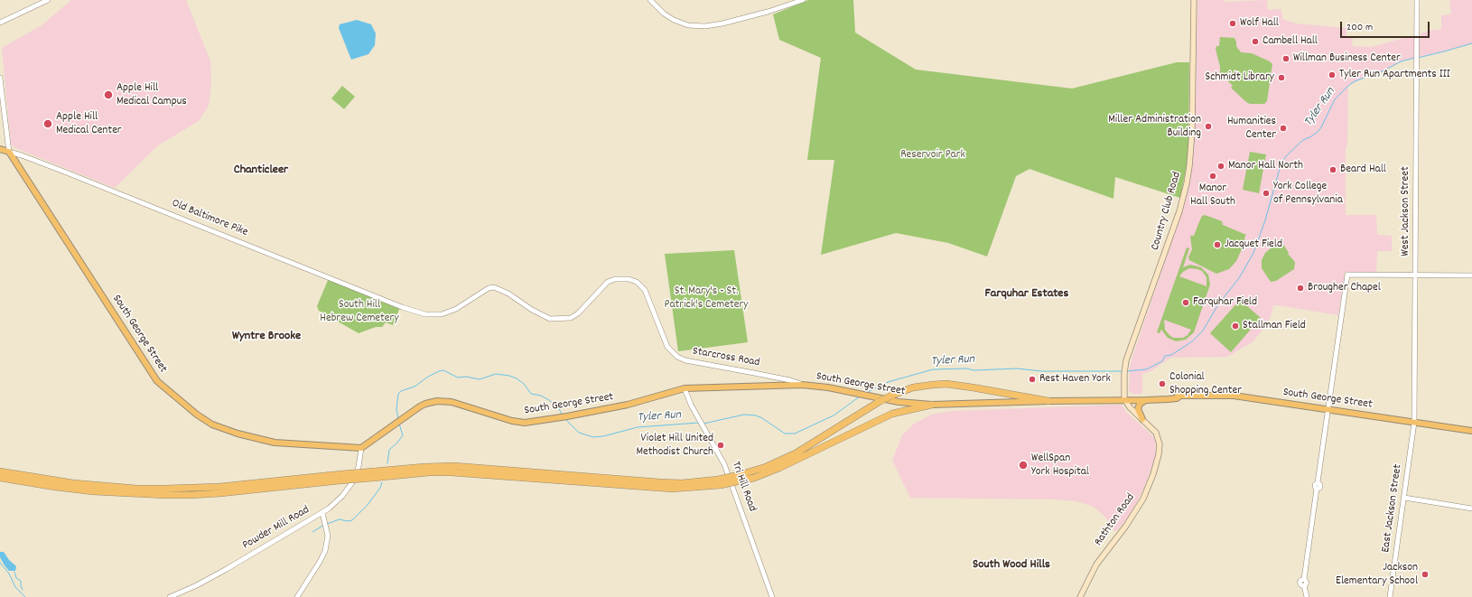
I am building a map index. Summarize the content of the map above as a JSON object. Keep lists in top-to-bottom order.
{
  "streets": {
    "main road": ["Country Club Road", "South George Street", "Rathton Road"],
    "street": [
      "West Jackson Street",
      "Old Baltimore Pike",
      "Starcross Road",
      "Tri Hill Road",
      "East Jackson Street",
      "Powder Mill Road"
    ]
  },
  "crossings": [
    ["Country Club Road", "South George Street"],
    ["Country Club Road", "Rathton Road"],
    ["West Jackson Street", "South George Street"],
    ["West Jackson Street", "East Jackson Street"],
    ["Old Baltimore Pike", "South George Street"],
    ["Old Baltimore Pike", "Starcross Road"],
    ["South George Street", "Starcross Road"],
    ["South George Street", "Tri Hill Road"],
    ["South George Street", "East Jackson Street"],
    ["South George Street", "Rathton Road"],
    ["South George Street", "Powder Mill Road"]
  ],
  "districts": [
    "Chanticleer",
    "Farquhar Estates",
    "Wyntre Brooke",
    "South Wood Hills"
  ],
  "water": ["Tyler Run"],
  "parks": ["Reservoir Park", "St. Mary's - St. Patrick's Cemetery", "South Hill Hebrew Cemetery"],
  "places": [
    "Wolf Hall",
    "Cambell Hall",
    "Willman Business Center",
    "Tyler Run Apartments III",
    "Schmidt Library",
    "Apple Hill Medical Campus",
    "Apple Hill Medical Center",
    "Miller Administration Building",
    "Humanities Center",
    "Manor Hall North",
    "Beard Hall",
    "Manor Hall South",
    "York College of Pennsylvania",
    "Jacquet Field",
    "Brougher Chapel",
    "Farquhar Field",
    "Stallman Field",
    "Rest Haven York",
    "Colonial Shopping Center",
    "Violet Hill United Methodist Church",
    "WellSpan York Hospital",
    "Jackson Elementary School"
  ],
  "scale_bar": "200 m"
}
